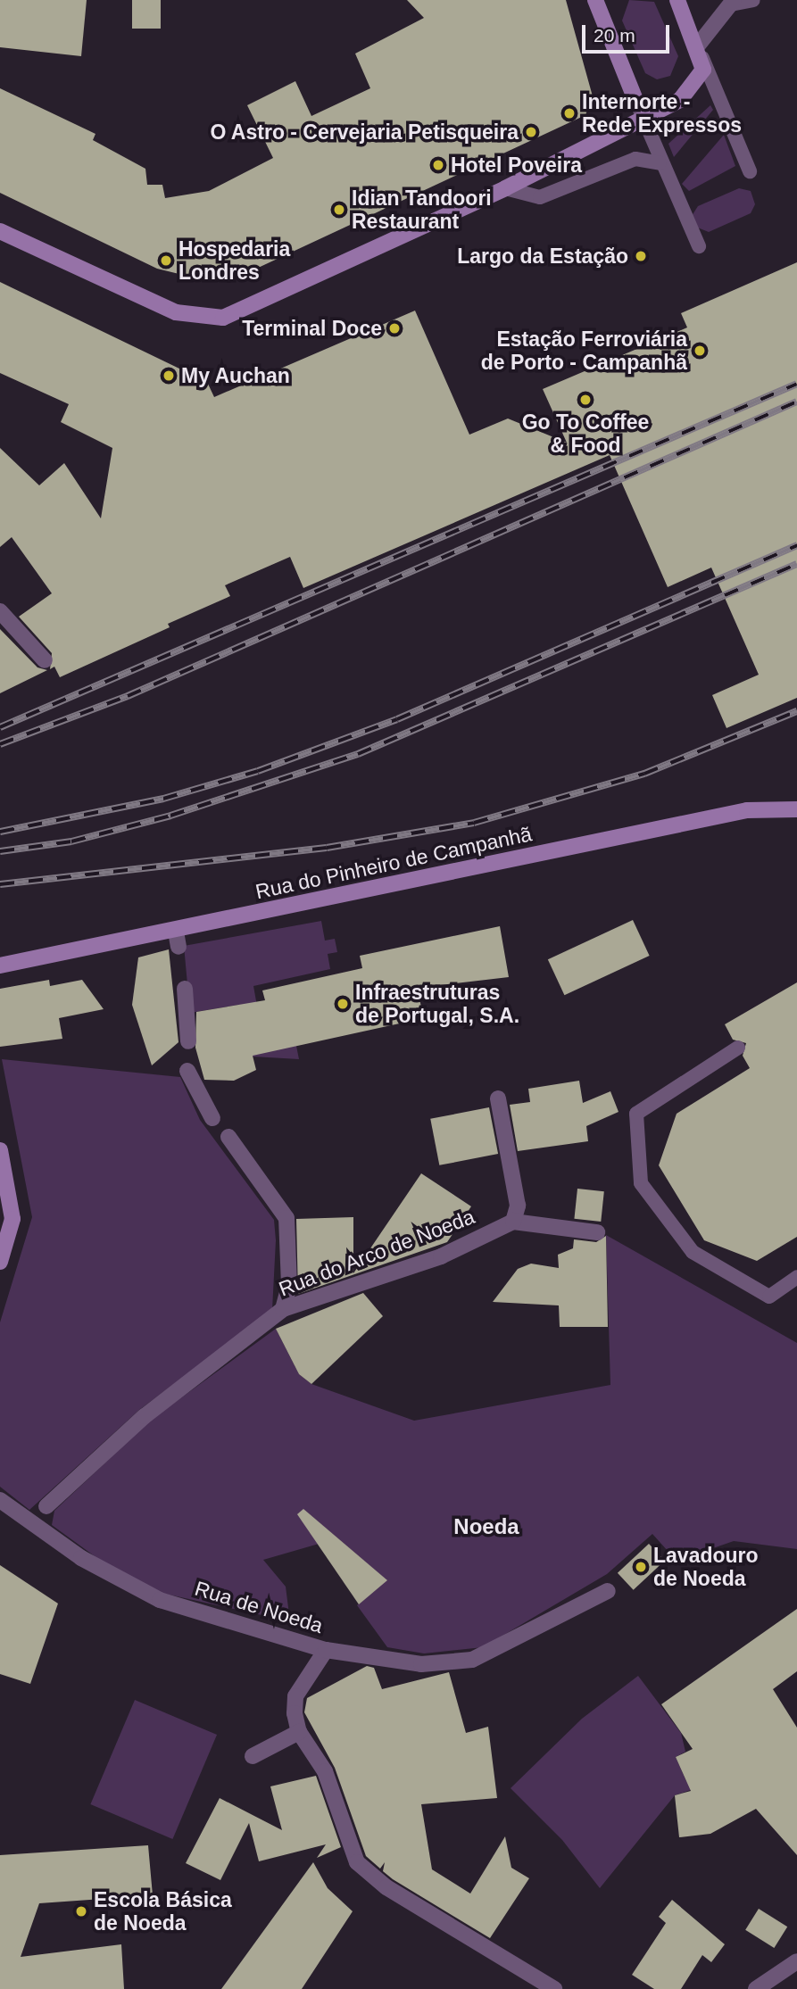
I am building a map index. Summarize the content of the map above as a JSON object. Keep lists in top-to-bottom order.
{
  "streets": {
    "street": ["Rua do Pinheiro de Campanhã", "Rua do Arco de Noeda", "Rua de Noeda"]
  },
  "crossings": [
    ["Rua do Arco de Noeda", "Rua de Noeda"]
  ],
  "districts": ["Noeda"],
  "places": [
    "Internorte - Rede Expressos",
    "O Astro - Cervejaria Petisqueira",
    "Hotel Poveira",
    "Idian Tandoori Restaurant",
    "Largo da Estação",
    "Hospedaria Londres",
    "Terminal Doce",
    "Estação Ferroviária de Porto - Campanhã",
    "My Auchan",
    "Go To Coffee & Food",
    "Infraestruturas de Portugal, S.A.",
    "Lavadouro de Noeda",
    "Escola Básica de Noeda"
  ],
  "scale_bar": "20 m"
}
